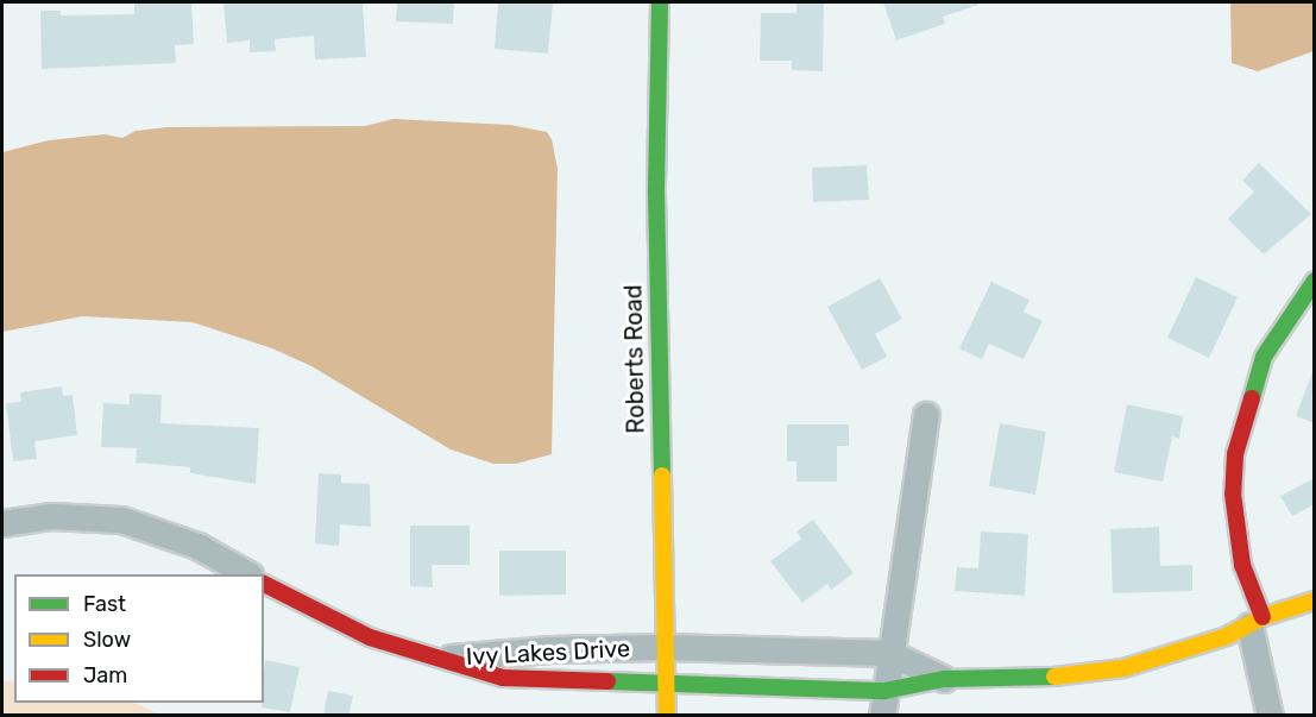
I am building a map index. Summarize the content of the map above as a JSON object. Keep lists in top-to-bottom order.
{
  "streets": {
    "street": ["Roberts Road", "Ivy Lakes Drive"]
  },
  "crossings": [
    ["Roberts Road", "Ivy Lakes Drive"]
  ],
  "legend": ["Fast", "Slow", "Jam"]
}
